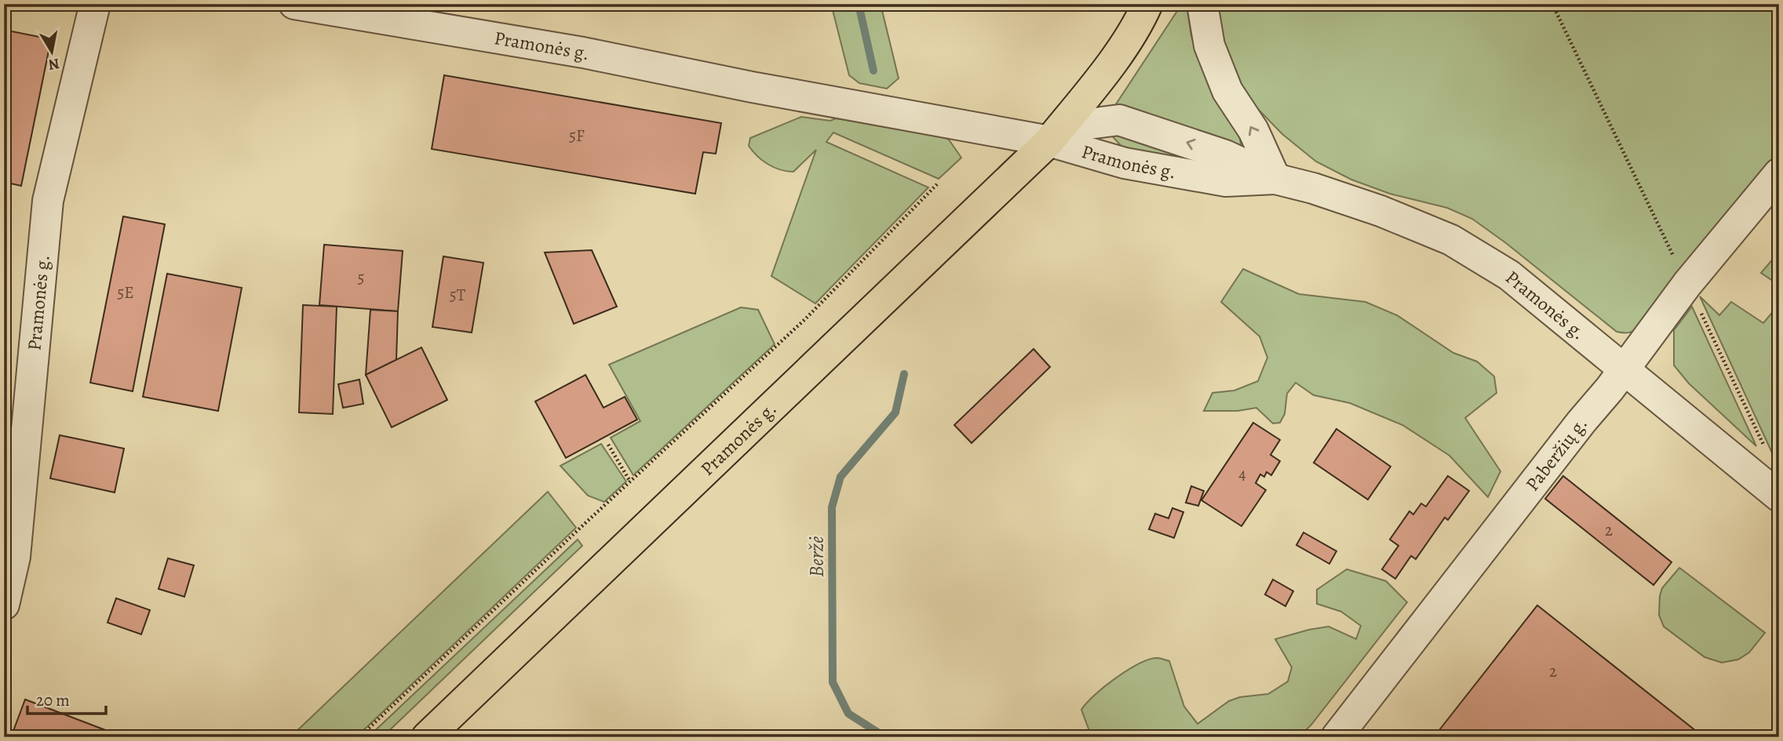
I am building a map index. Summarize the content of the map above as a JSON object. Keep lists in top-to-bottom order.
{
  "streets": {
    "main road": ["Pramonės g."],
    "street": ["Paberžių g."]
  },
  "crossings": [
    ["Pramonės g.", "Paberžių g."]
  ],
  "water": ["Beržė"],
  "house_numbers": [
    "5F",
    "5",
    "5E",
    "5T",
    "4",
    "2",
    "2"
  ],
  "scale_bar": "20 m",
  "north": "bottom"
}
